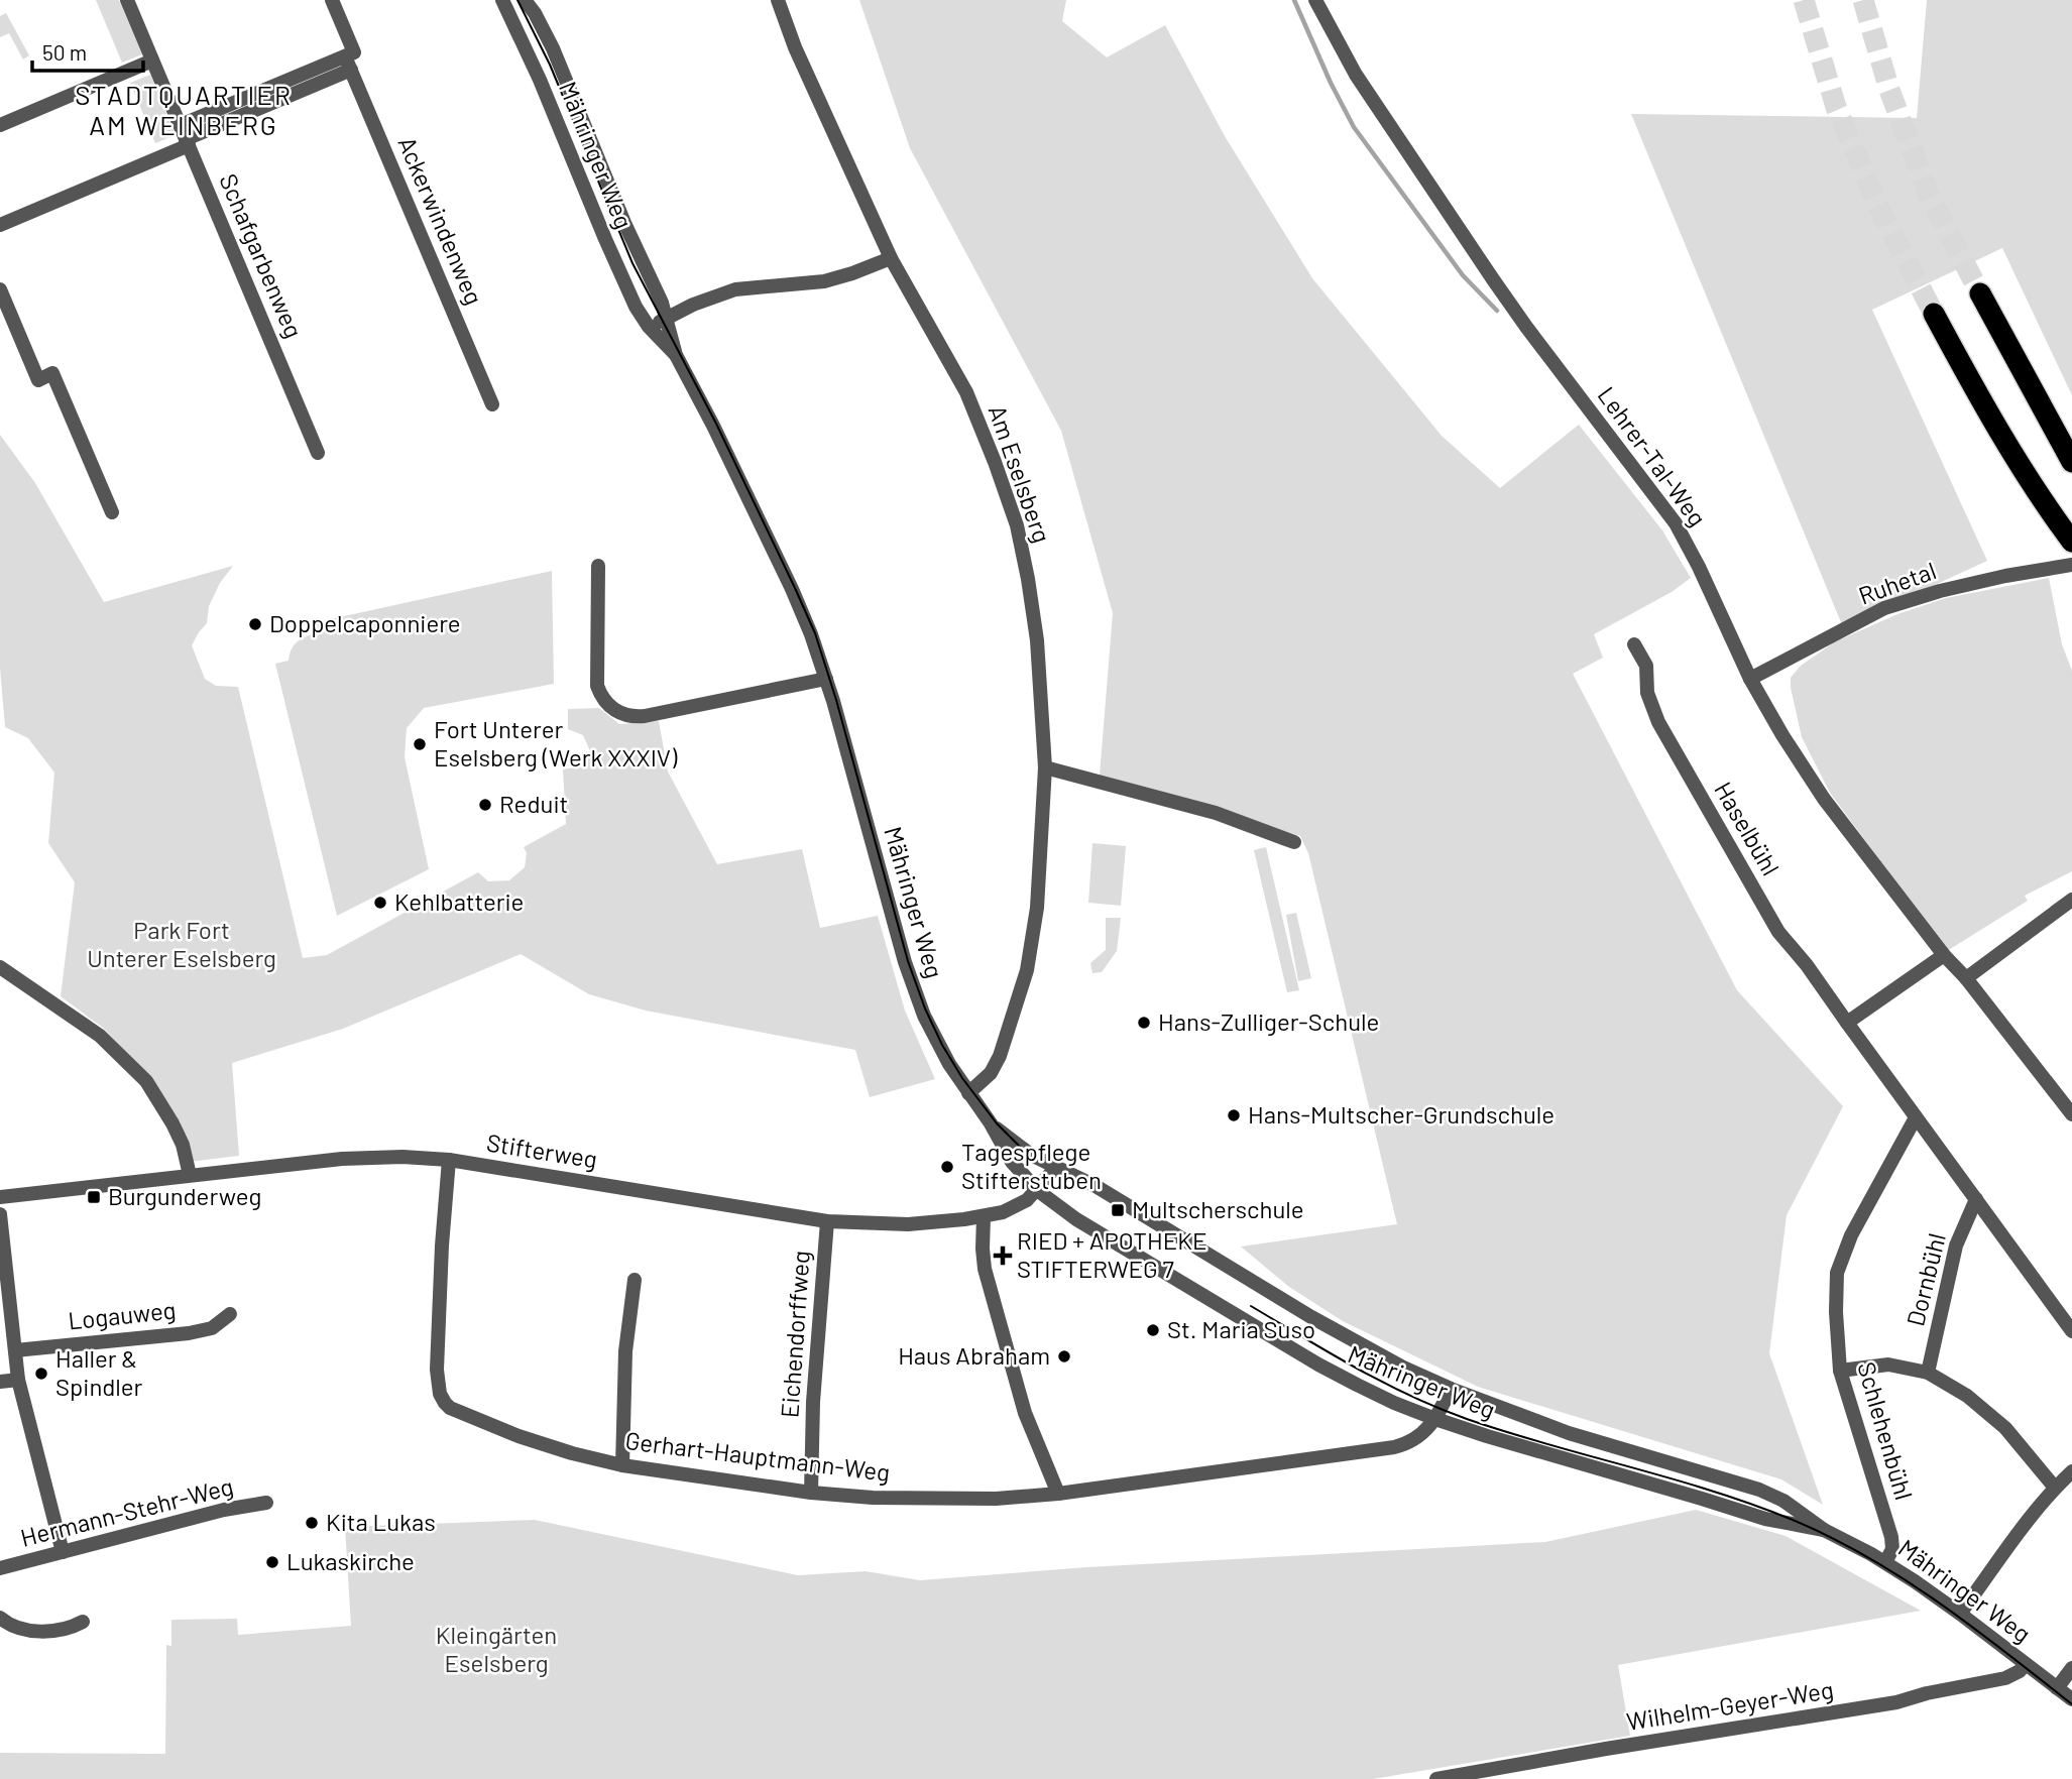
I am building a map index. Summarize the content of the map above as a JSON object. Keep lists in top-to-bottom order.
{
  "streets": {
    "street": [
      "Mähringer Weg",
      "Ackerwindenweg",
      "Schafgarbenweg",
      "Lehrer-Tal-Weg",
      "Am Eselsberg",
      "Ruhetal",
      "Haselbühl",
      "Stifterweg",
      "Dornbühl",
      "Logauweg",
      "Eichendorffweg",
      "Schlehenbühl",
      "Gerhart-Hauptmann-Weg",
      "Hermann-Stehr-Weg",
      "Wilhelm-Geyer-Weg"
    ]
  },
  "crossings": [
    ["Mähringer Weg", "Am Eselsberg"],
    ["Mähringer Weg", "Stifterweg"],
    ["Mähringer Weg", "Schlehenbühl"],
    ["Mähringer Weg", "Gerhart-Hauptmann-Weg"],
    ["Mähringer Weg", "Wilhelm-Geyer-Weg"],
    ["Lehrer-Tal-Weg", "Ruhetal"],
    ["Haselbühl", "Dornbühl"],
    ["Haselbühl", "Schlehenbühl"],
    ["Stifterweg", "Eichendorffweg"],
    ["Stifterweg", "Gerhart-Hauptmann-Weg"],
    ["Eichendorffweg", "Gerhart-Hauptmann-Weg"]
  ],
  "districts": ["STADTQUARTIER AM WEINBERG"],
  "parks": ["Park Fort Unterer Eselsberg", "Kleingärten Eselsberg"],
  "places": {
    "other": [
      "Doppelcaponniere",
      "Fort Unterer Eselsberg (Werk XXXIV)",
      "Reduit",
      "Kehlbatterie",
      "Hans-Zulliger-Schule",
      "Hans-Multscher-Grundschule",
      "Tagespflege Stifterstuben",
      "St. Maria Suso",
      "Haus Abraham",
      "Haller & Spindler",
      "Kita Lukas",
      "Lukaskirche"
    ],
    "transit": ["Burgunderweg", "Multscherschule"],
    "health": ["RIED + APOTHEKE STIFTERWEG 7"]
  },
  "scale_bar": "50 m"
}
